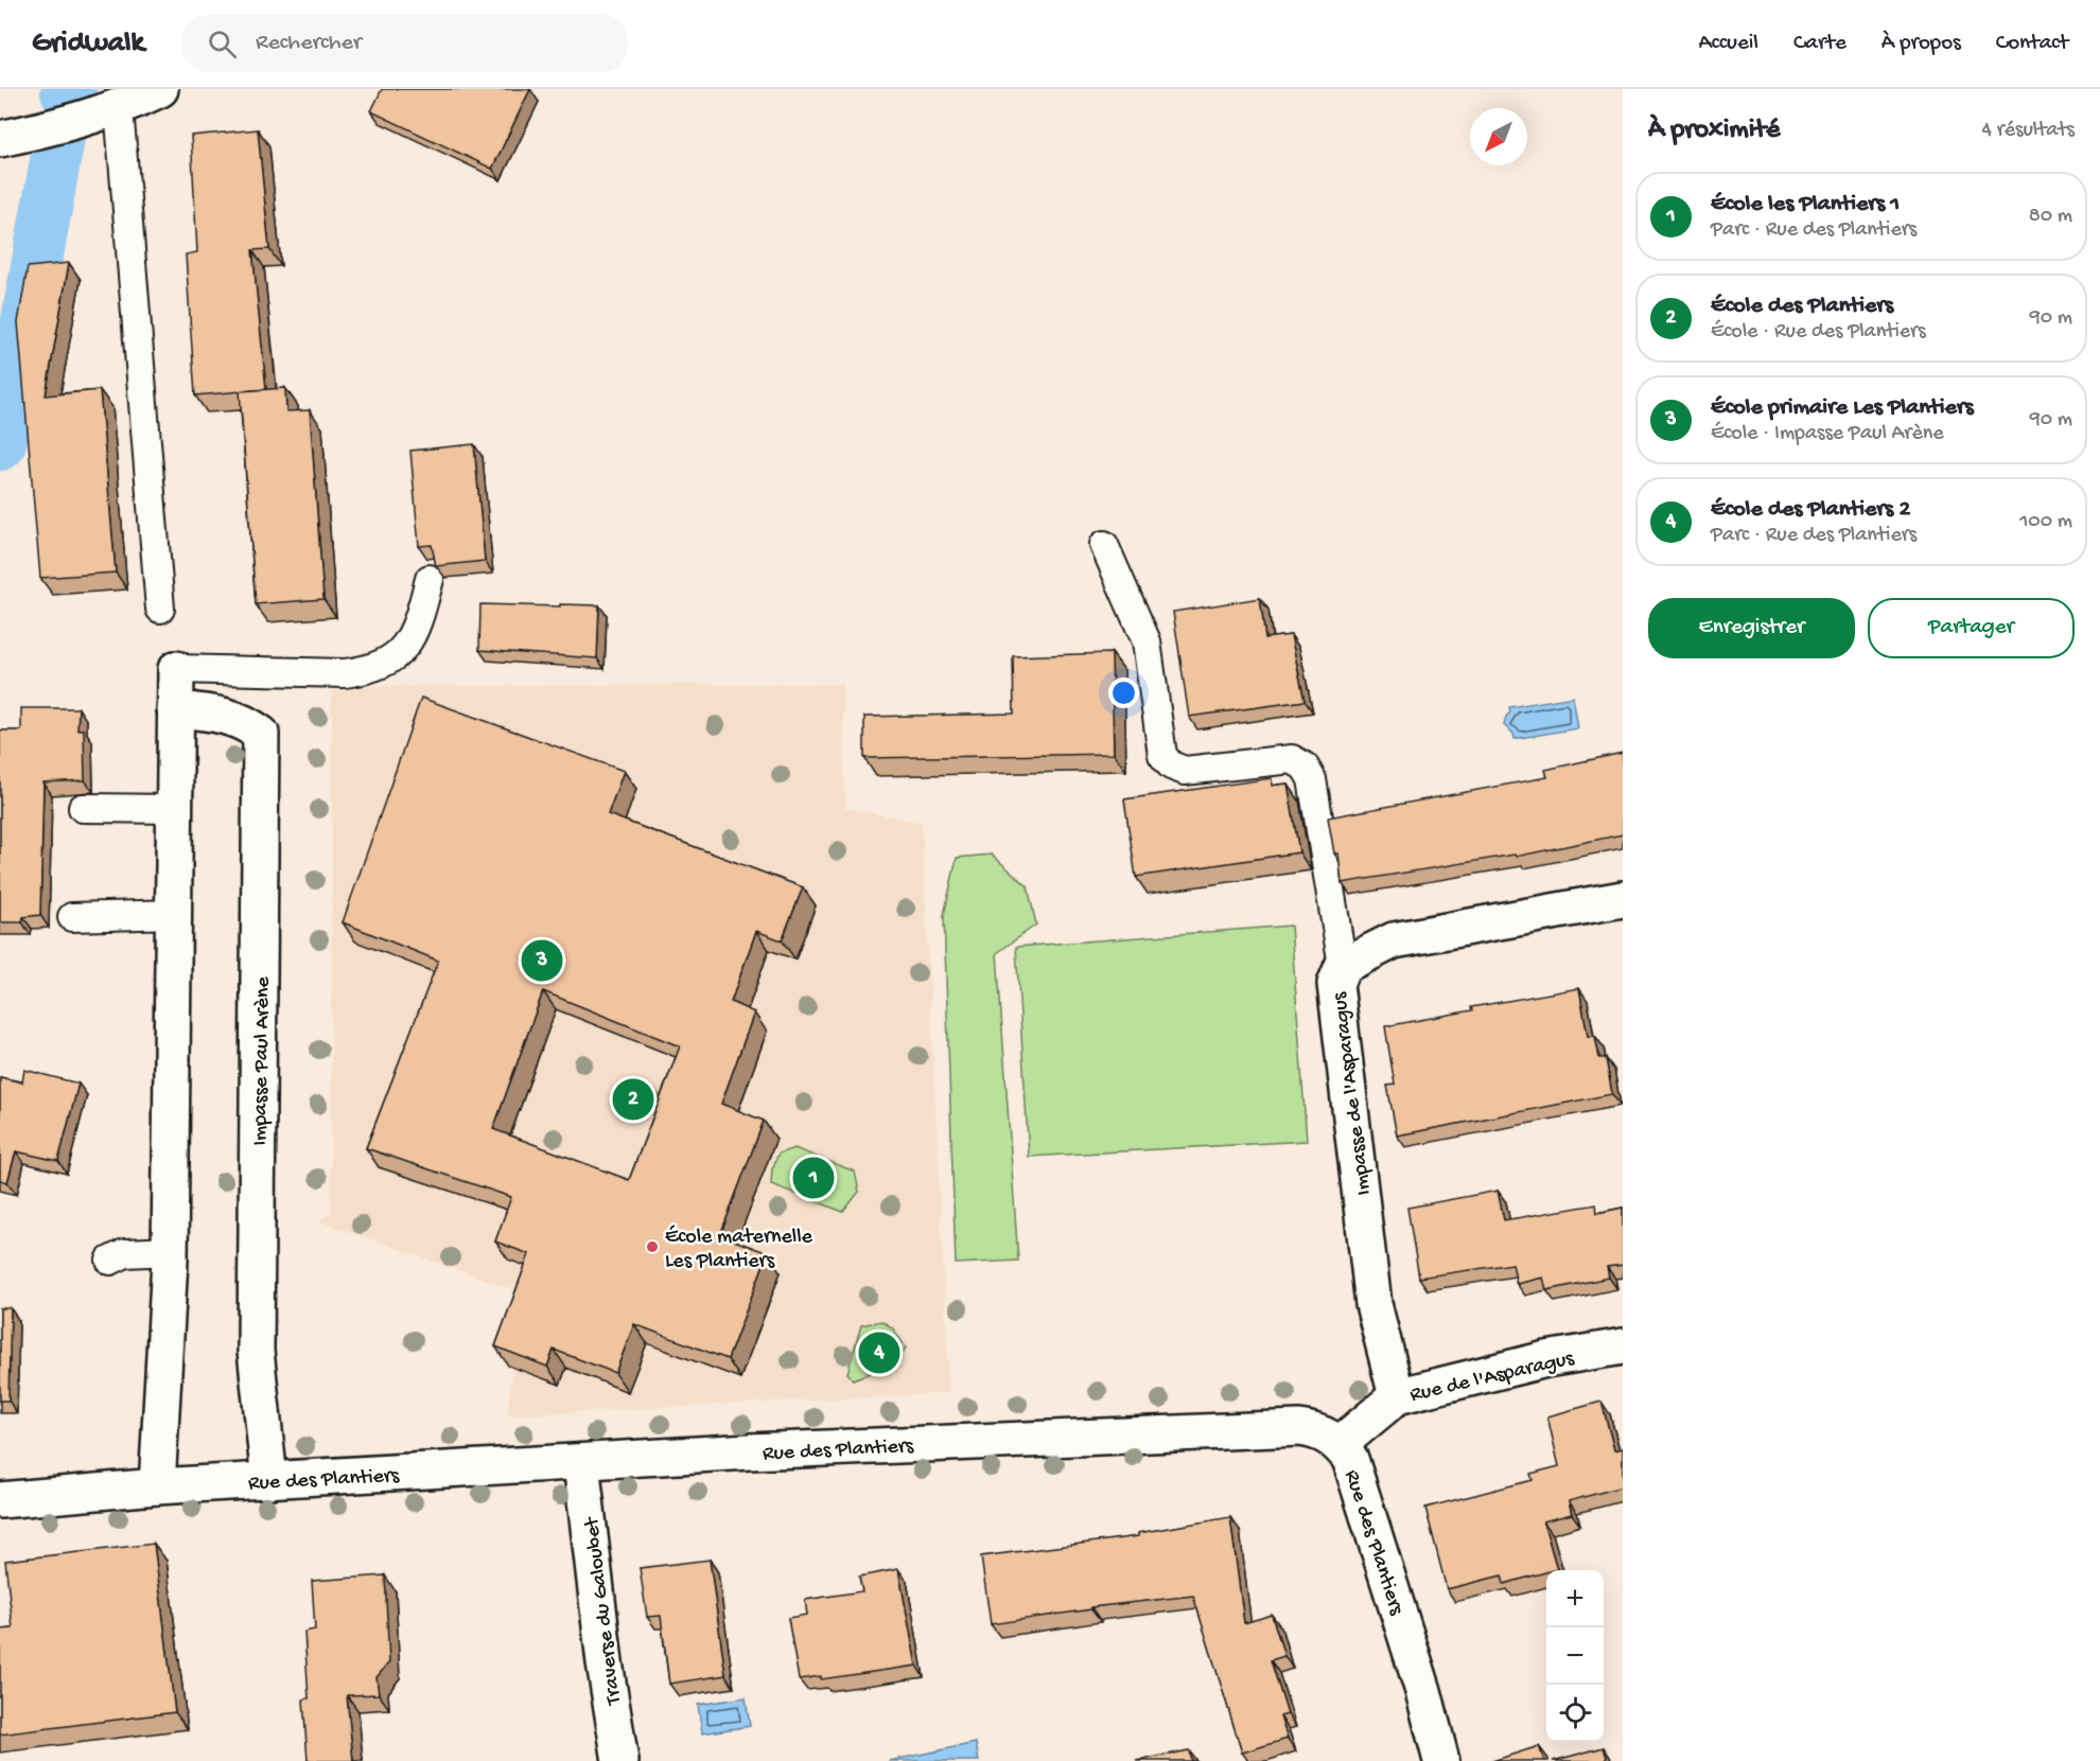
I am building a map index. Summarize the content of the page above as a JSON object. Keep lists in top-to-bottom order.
{
  "streets": {
    "street": [
      "Impasse Paul Arène",
      "Impasse de l'Asparagus",
      "Rue de l'Asparagus",
      "Rue des Plantiers",
      "Traverse du Galoubet"
    ]
  },
  "crossings": [
    ["Impasse Paul Arène", "Rue des Plantiers"],
    ["Impasse de l'Asparagus", "Rue de l'Asparagus"],
    ["Rue de l'Asparagus", "Rue des Plantiers"],
    ["Rue des Plantiers", "Traverse du Galoubet"]
  ],
  "places": ["École maternelle Les Plantiers"],
  "north": "bottom left",
  "page": {
    "header": "Gridwalk",
    "search": "Rechercher",
    "nav": [
      "Accueil",
      "Carte",
      "À propos",
      "Contact"
    ],
    "heading": ["À proximité", "4 résultats"],
    "list": [
      {
        "mark": "1",
        "name": "École les Plantiers 1",
        "note": "Parc · Rue des Plantiers",
        "value": "80 m"
      },
      {
        "mark": "2",
        "name": "École des Plantiers",
        "note": "École · Rue des Plantiers",
        "value": "90 m"
      },
      {
        "mark": "3",
        "name": "École primaire Les Plantiers",
        "note": "École · Impasse Paul Arène",
        "value": "90 m"
      },
      {
        "mark": "4",
        "name": "École des Plantiers 2",
        "note": "Parc · Rue des Plantiers",
        "value": "100 m"
      }
    ],
    "buttons": ["Enregistrer", "Partager"],
    "pins": [
      "3",
      "2",
      "1",
      "4"
    ],
    "map_buttons": ["+", "−"]
  }
}
